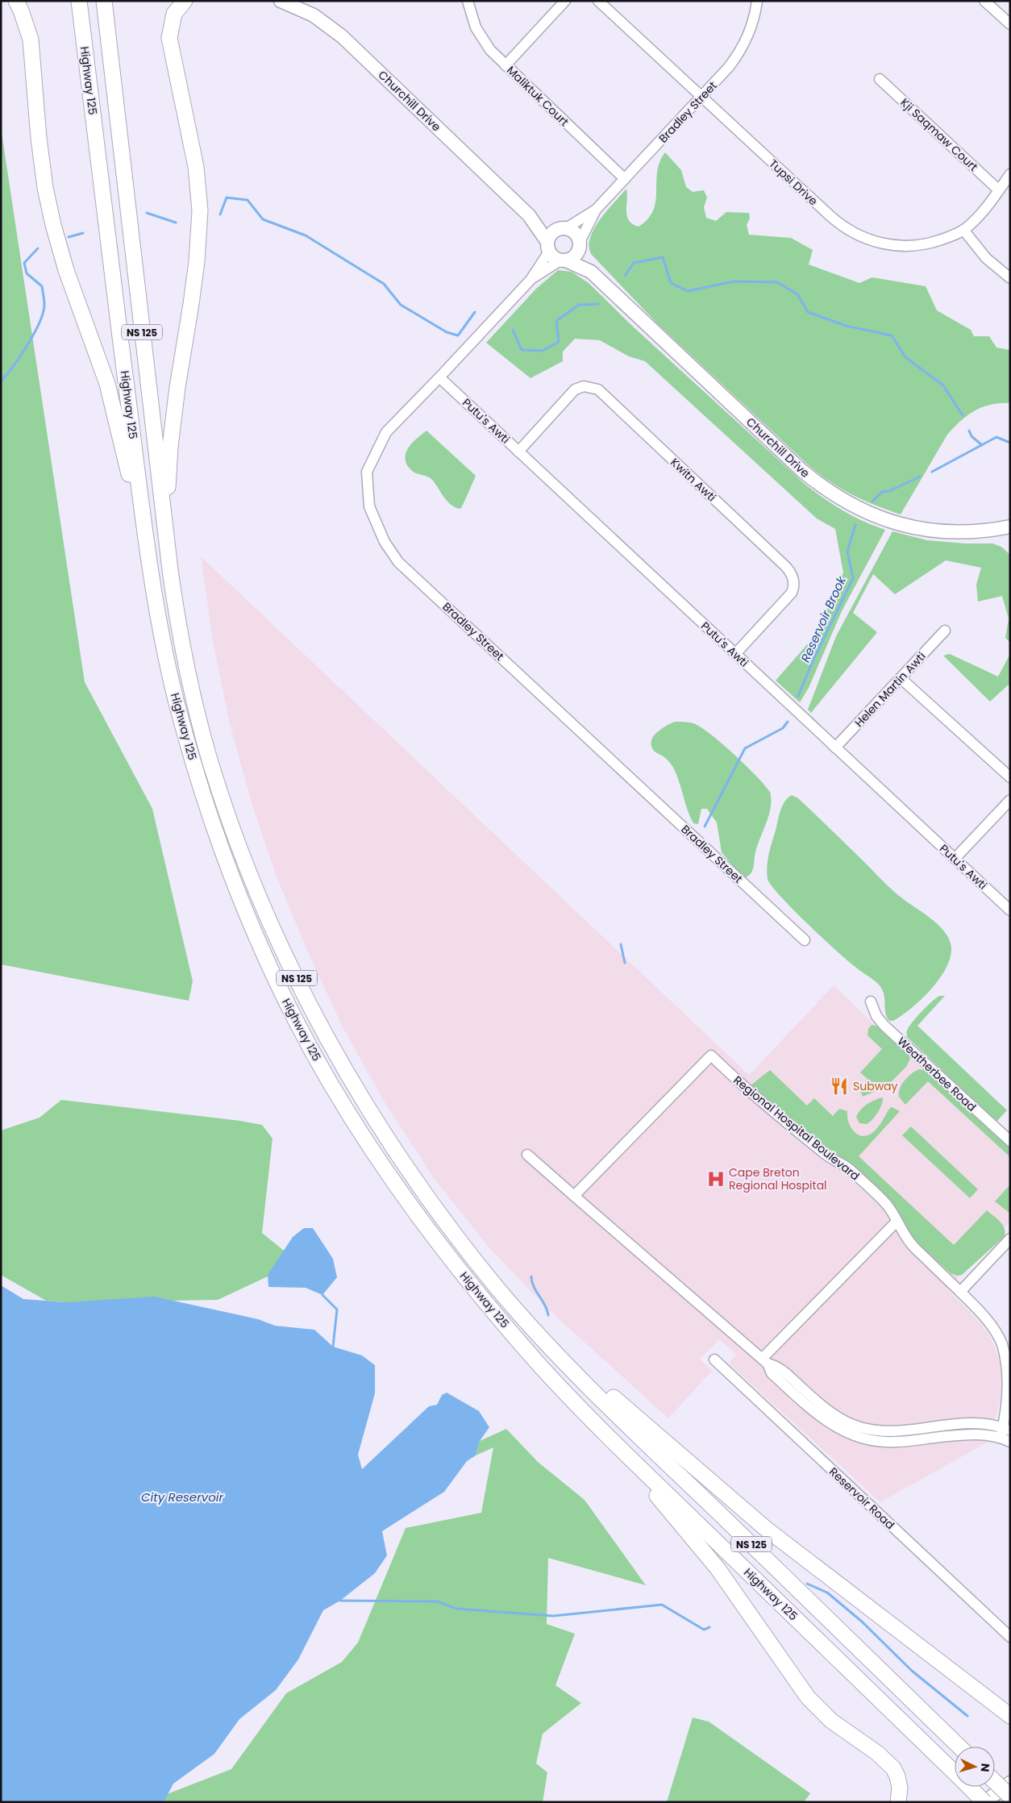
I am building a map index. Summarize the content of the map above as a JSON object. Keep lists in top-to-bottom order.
{
  "streets": {
    "highway": ["Highway 125", "NS 125"],
    "main road": ["Churchill Drive"],
    "street": [
      "Maliktuk Court",
      "Bradley Street",
      "Kji Saqmaw Court",
      "Tupsi Drive",
      "Putu's Awti",
      "Kwitn Awti",
      "Helen Martin Awti",
      "Weatherbee Road",
      "Regional Hospital Boulevard",
      "Reservoir Road"
    ]
  },
  "crossings": [
    ["Maliktuk Court", "Bradley Street"],
    ["Churchill Drive", "Bradley Street"],
    ["Bradley Street", "Tupsi Drive"],
    ["Bradley Street", "Putu's Awti"],
    ["Kji Saqmaw Court", "Tupsi Drive"],
    ["Putu's Awti", "Kwitn Awti"],
    ["Putu's Awti", "Helen Martin Awti"]
  ],
  "water": ["Reservoir Brook", "City Reservoir"],
  "places": {
    "restaurant": ["Subway"],
    "hospital": ["Cape Breton Regional Hospital"]
  },
  "north": "right"
}
